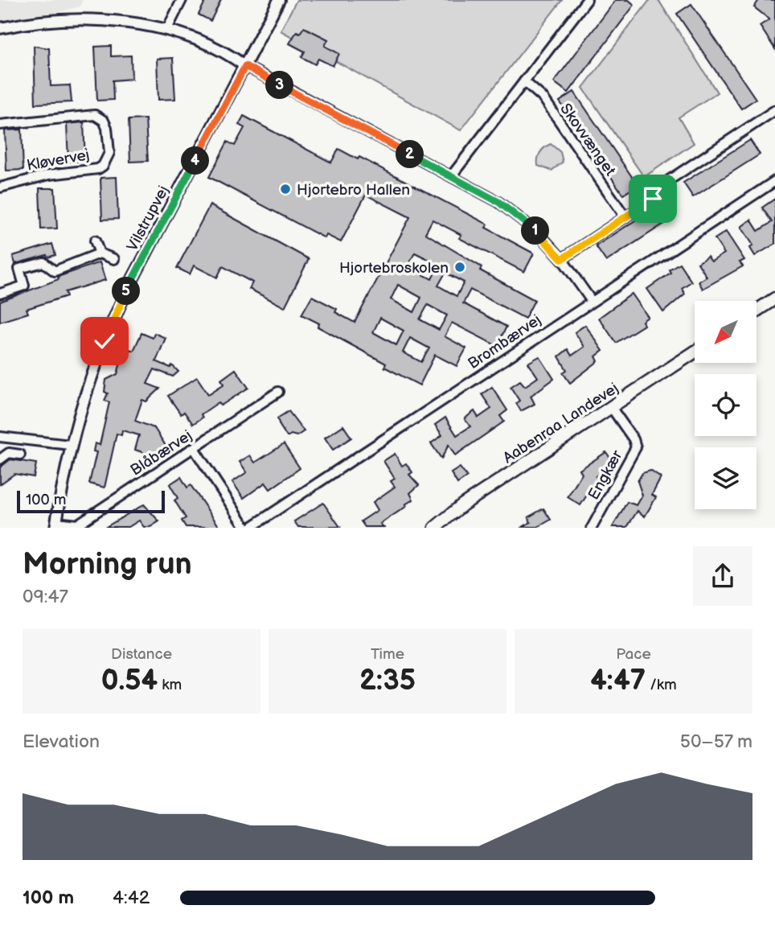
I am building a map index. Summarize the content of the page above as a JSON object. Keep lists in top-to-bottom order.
{
  "streets": {
    "main road": ["Aabenraa Landevej"],
    "street": [
      "Skovvænget",
      "Kløvervej",
      "Vilstrupvej",
      "Brombærvej",
      "Blåbærvej",
      "Engkær"
    ]
  },
  "crossings": [
    ["Vilstrupvej", "Blåbærvej"],
    ["Aabenraa Landevej", "Engkær"]
  ],
  "places": ["Hjortebro Hallen", "Hjortebroskolen"],
  "scale_bar": "100 m",
  "north": "bottom left",
  "page": {
    "pins": [
      "3",
      "2",
      "4",
      "1",
      "5"
    ],
    "scale": "100 m",
    "heading": ["Morning run", "09:47"],
    "stats": [
      ["Distance", "0.54 km"],
      ["Time", "2:35"],
      ["Pace", "4:47 /km"]
    ],
    "chart": ["Elevation", "50–57 m"],
    "list": [
      {
        "name": "100 m",
        "note": "4:42"
      }
    ]
  }
}
